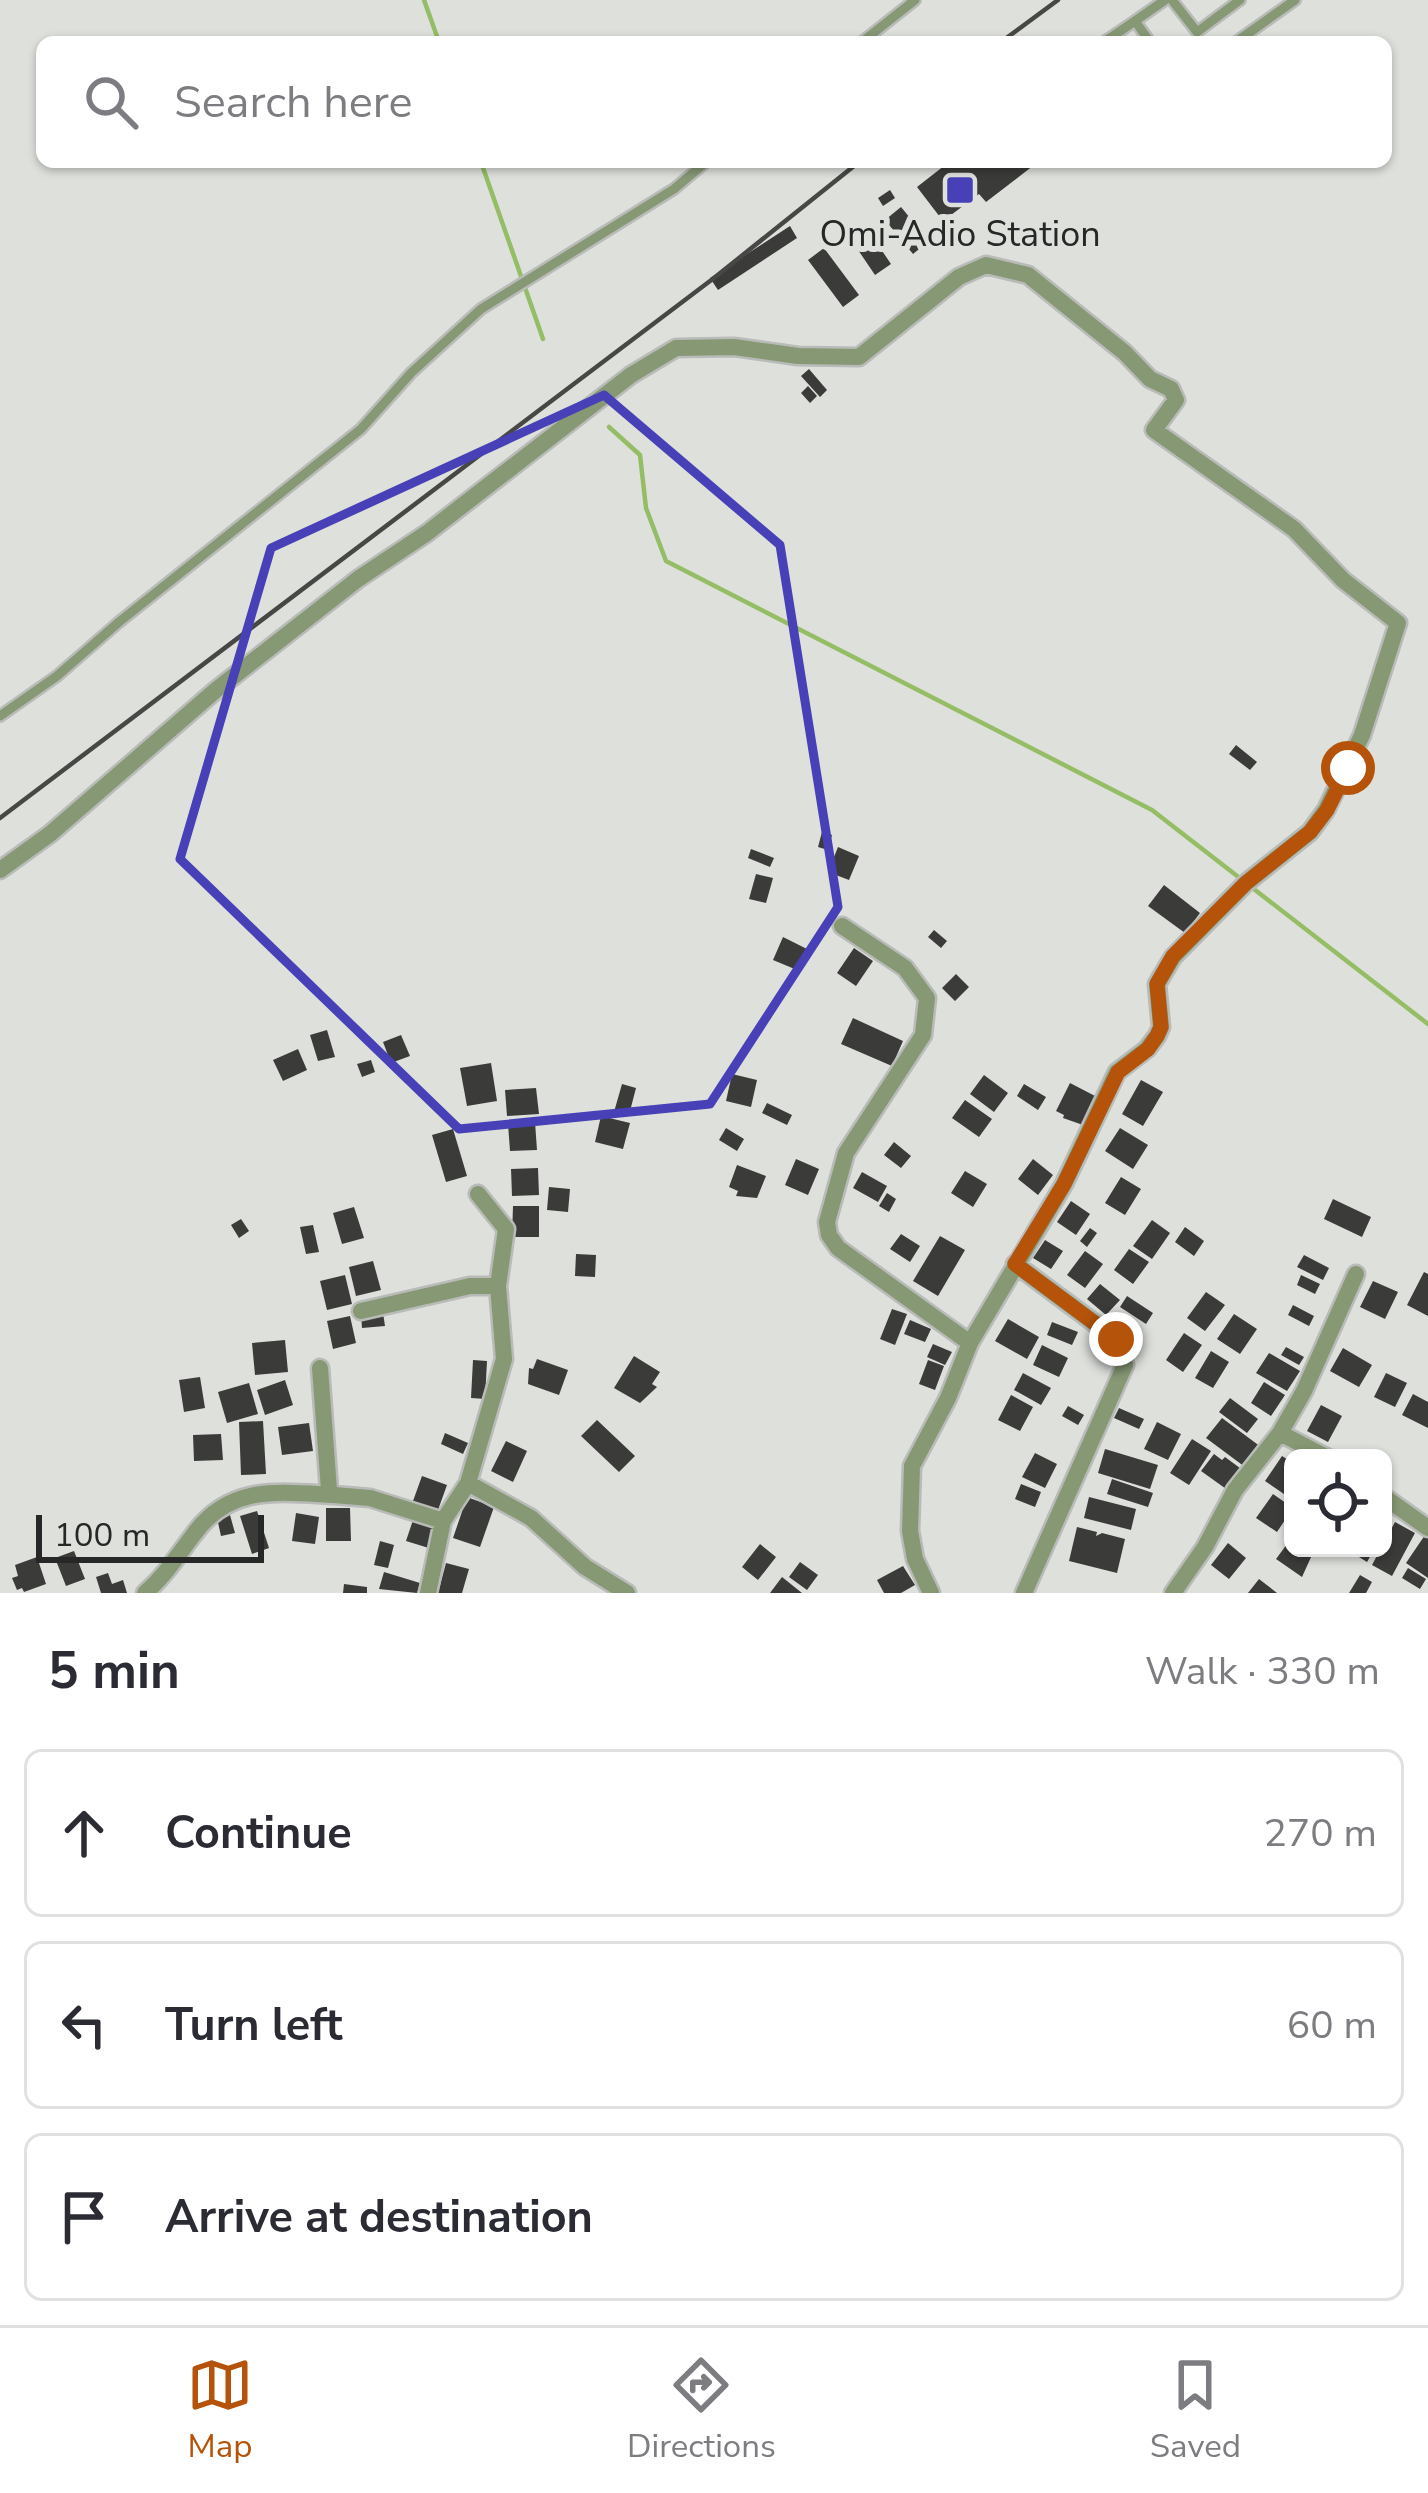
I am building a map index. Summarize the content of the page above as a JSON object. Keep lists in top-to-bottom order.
{
  "places": {
    "transit": ["Omi-Adio Station"]
  },
  "scale_bar": "100 m",
  "page": {
    "search": "Search here",
    "scale": "100 m",
    "heading": ["5 min", "Walk · 330 m"],
    "list": [
      ["Continue", "270 m"],
      ["Turn left", "60 m"],
      "Arrive at destination"
    ],
    "nav": ["Map", "Directions", "Saved"]
  }
}
